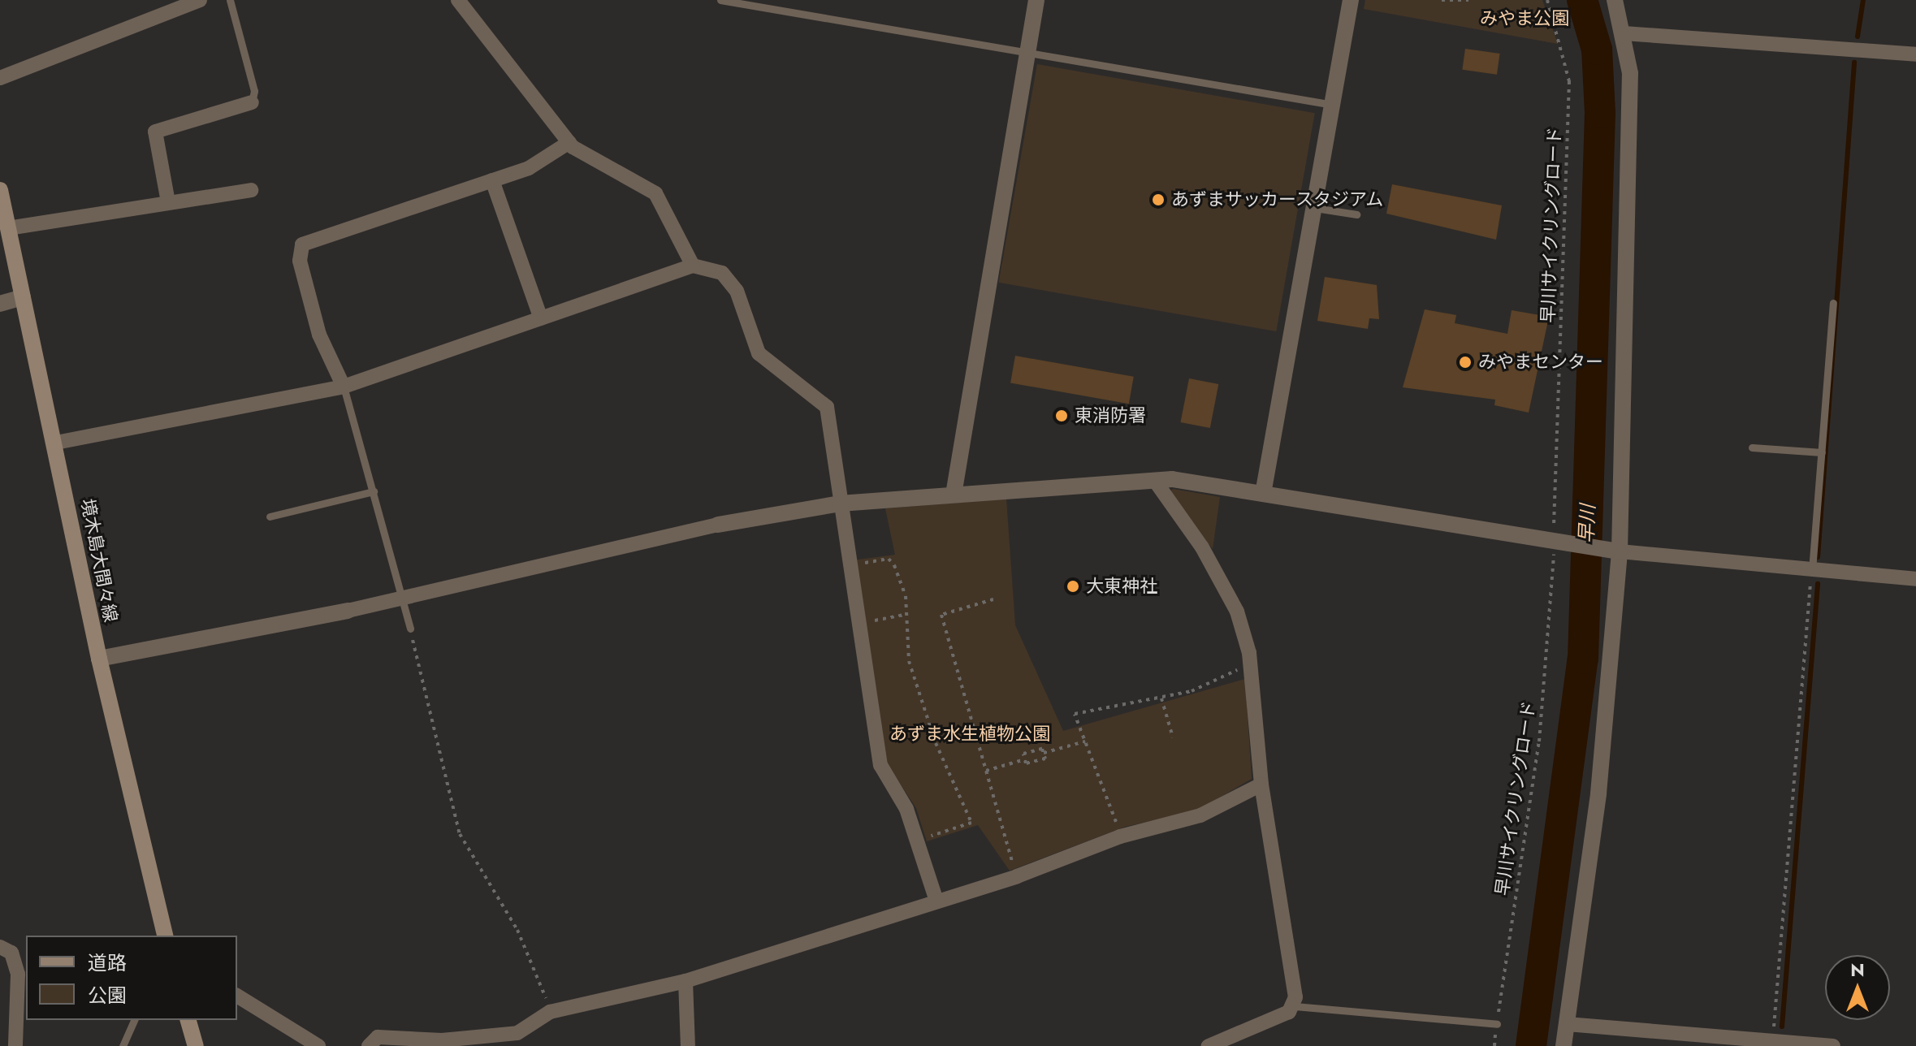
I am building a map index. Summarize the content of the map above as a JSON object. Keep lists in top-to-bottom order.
{
  "streets": {
    "main road": ["境木島大間々線"],
    "path": ["早川サイクリングロード"]
  },
  "water": ["早川"],
  "parks": ["みやま公園", "あずま水生植物公園"],
  "places": [
    "あずまサッカースタジアム",
    "みやまセンター",
    "東消防署",
    "大東神社"
  ],
  "legend": ["道路", "公園"],
  "north": "top"
}
